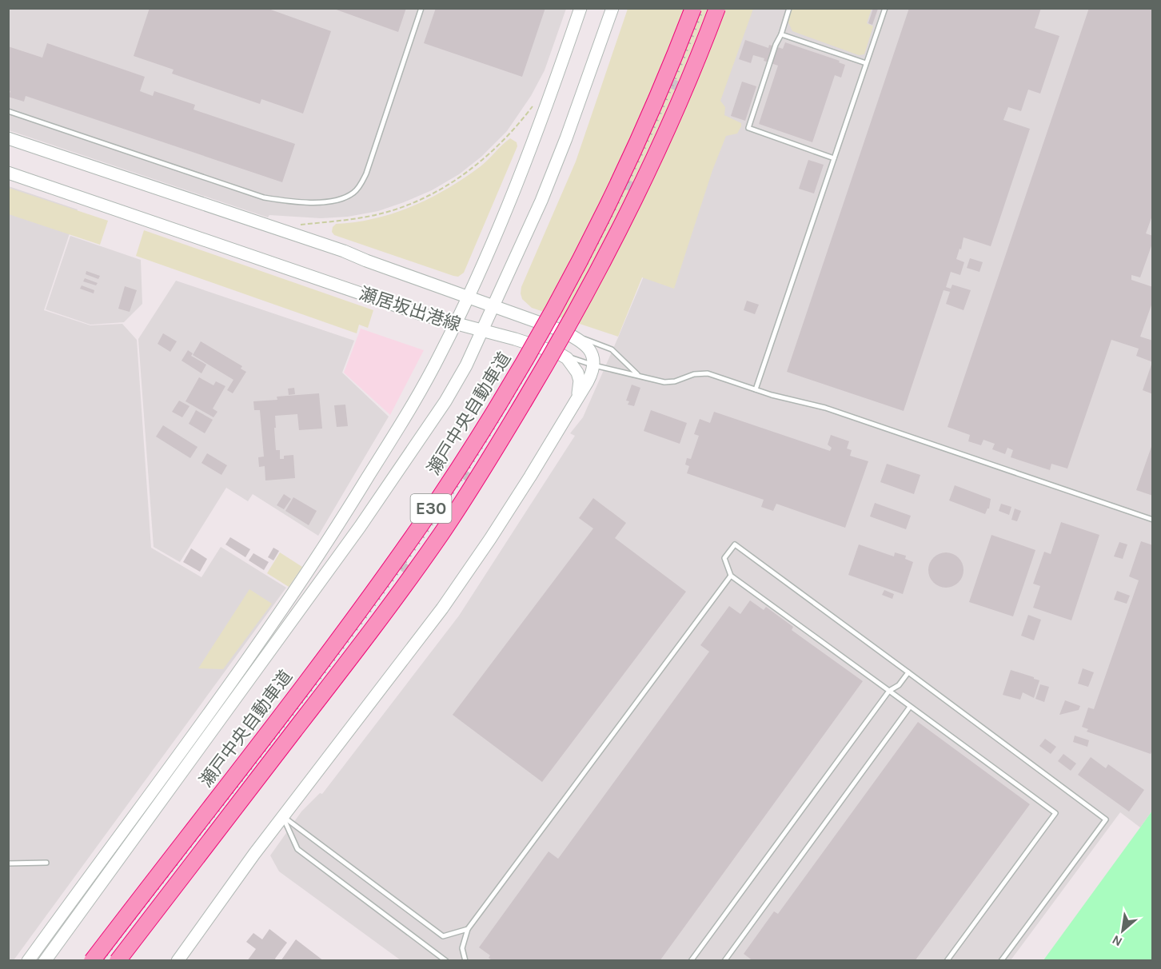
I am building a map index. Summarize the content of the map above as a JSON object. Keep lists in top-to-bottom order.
{
  "streets": {
    "highway": ["瀬戸中央自動車道", "E30"],
    "street": ["瀬居坂出港線"]
  },
  "north": "bottom left"
}
